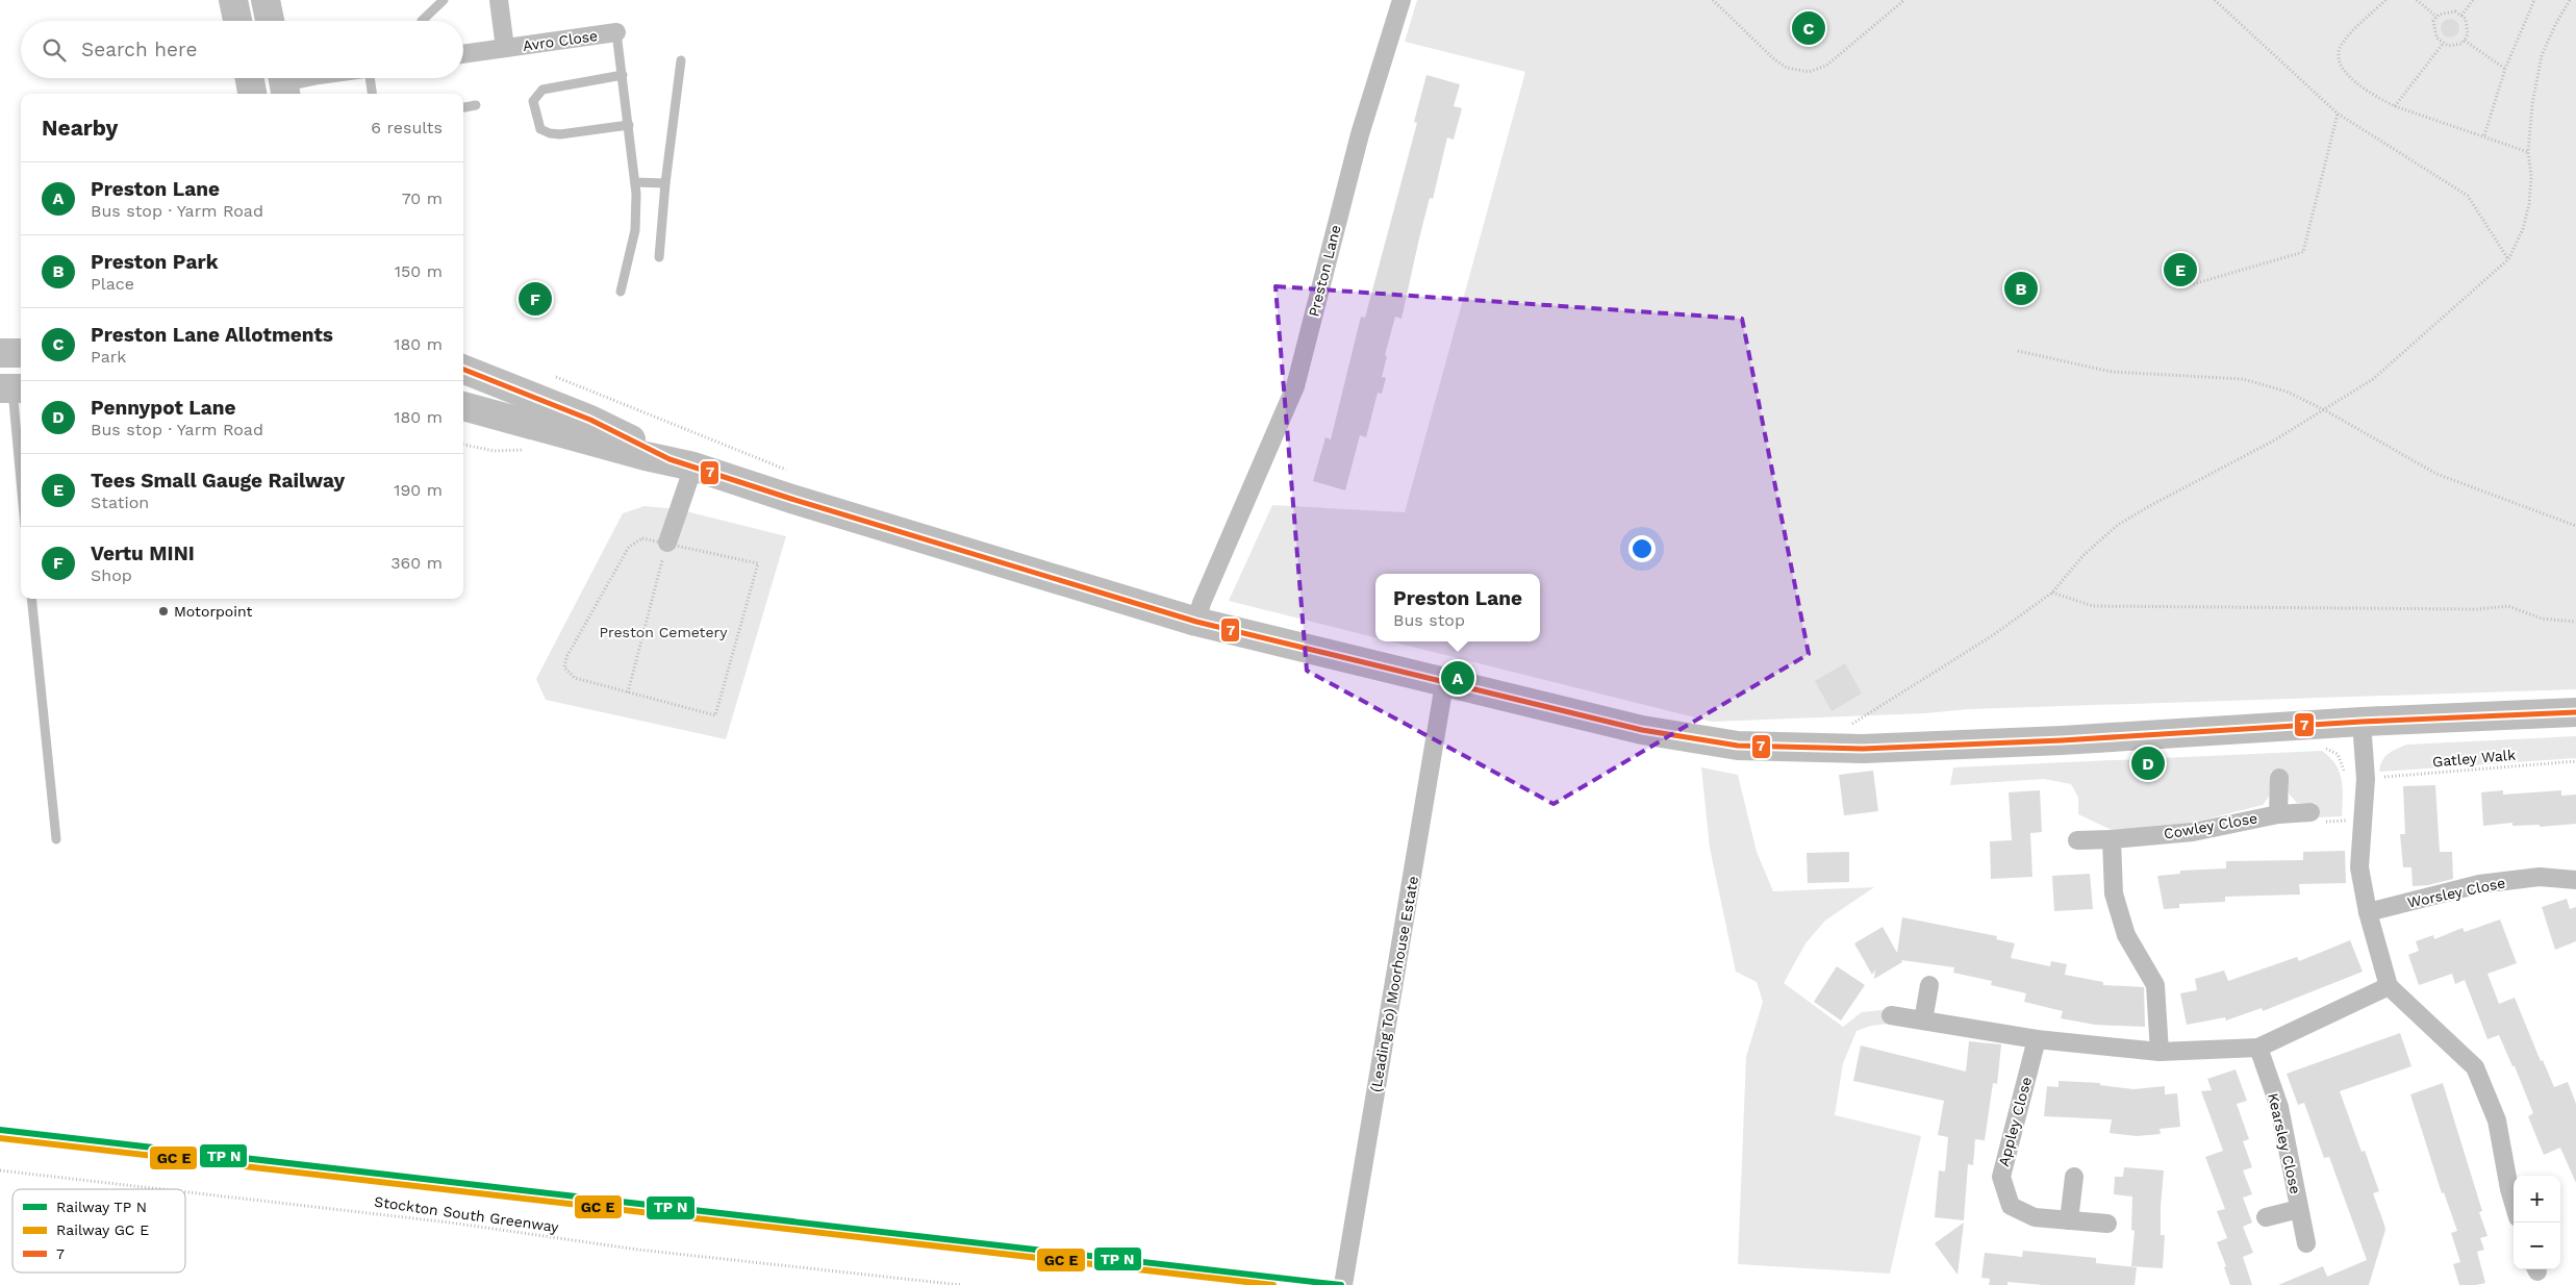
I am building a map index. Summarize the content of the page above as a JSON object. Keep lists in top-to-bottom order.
{
  "streets": {
    "street": [
      "Avro Close",
      "Preston Lane",
      "Cowley Close",
      "Worsley Close",
      "(Leading To) Moorhouse Estate",
      "Appley Close",
      "Kearsley Close"
    ],
    "path": ["Gatley Walk", "Stockton South Greenway"]
  },
  "parks": ["Preston Cemetery"],
  "places": ["Motorpoint"],
  "lines": ["transit line 7"],
  "legend": ["Railway TP N", "Railway GC E", "7"],
  "page": {
    "pins": [
      "C",
      "E",
      "B",
      "F",
      "A",
      "D"
    ],
    "search": "Search here",
    "heading": ["Nearby", "6 results"],
    "list": [
      {
        "mark": "A",
        "name": "Preston Lane",
        "note": "Bus stop · Yarm Road",
        "value": "70 m"
      },
      {
        "mark": "B",
        "name": "Preston Park",
        "note": "Place",
        "value": "150 m"
      },
      {
        "mark": "C",
        "name": "Preston Lane Allotments",
        "note": "Park",
        "value": "180 m"
      },
      {
        "mark": "D",
        "name": "Pennypot Lane",
        "note": "Bus stop · Yarm Road",
        "value": "180 m"
      },
      {
        "mark": "E",
        "name": "Tees Small Gauge Railway",
        "note": "Station",
        "value": "190 m"
      },
      {
        "mark": "F",
        "name": "Vertu MINI",
        "note": "Shop",
        "value": "360 m"
      }
    ],
    "popup": ["Preston Lane", "Bus stop"],
    "map_buttons": ["+", "−"]
  }
}
